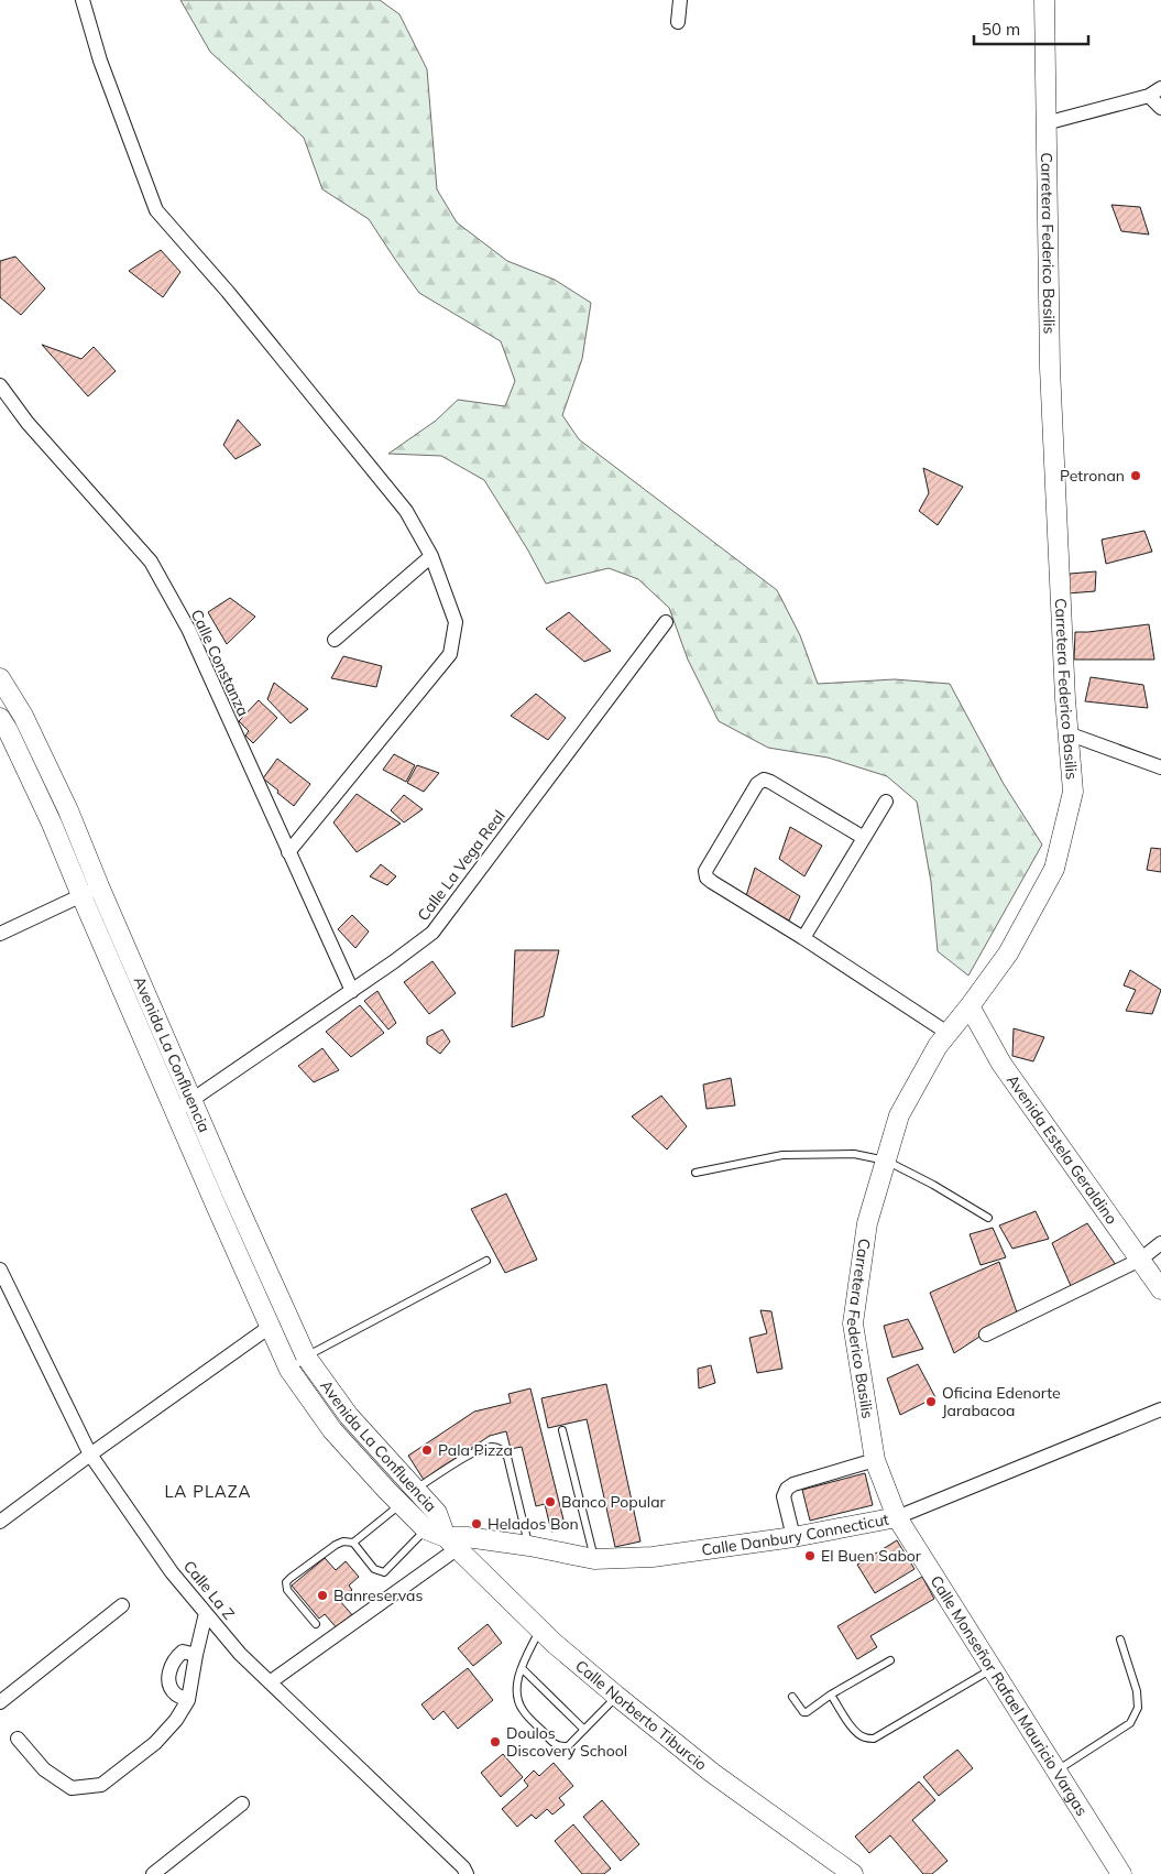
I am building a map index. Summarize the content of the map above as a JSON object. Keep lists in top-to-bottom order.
{
  "streets": {
    "street": [
      "Carretera Federico Basilis",
      "Calle Constanza",
      "Calle La Vega Real",
      "Avenida La Confluencia",
      "Avenida Estela Geraldino",
      "Calle Danbury Connecticut",
      "Calle La Z",
      "Calle Monseñor Rafael Mauricio Vargas",
      "Calle Norberto Tiburcio"
    ]
  },
  "crossings": [
    ["Carretera Federico Basilis", "Avenida Estela Geraldino"],
    ["Carretera Federico Basilis", "Calle Danbury Connecticut"],
    ["Carretera Federico Basilis", "Calle Monseñor Rafael Mauricio Vargas"],
    ["Calle Constanza", "Calle La Vega Real"],
    ["Calle La Vega Real", "Avenida La Confluencia"],
    ["Avenida La Confluencia", "Calle Danbury Connecticut"],
    ["Avenida La Confluencia", "Calle Norberto Tiburcio"],
    ["Calle Danbury Connecticut", "Calle Monseñor Rafael Mauricio Vargas"],
    ["Calle Danbury Connecticut", "Calle Norberto Tiburcio"]
  ],
  "districts": ["LA PLAZA"],
  "places": [
    "Petronan",
    "Oficina Edenorte Jarabacoa",
    "Pala Pizza",
    "Banco Popular",
    "Helados Bon",
    "El Buen Sabor",
    "Banreservas",
    "Doulos Discovery School"
  ],
  "scale_bar": "50 m"
}
